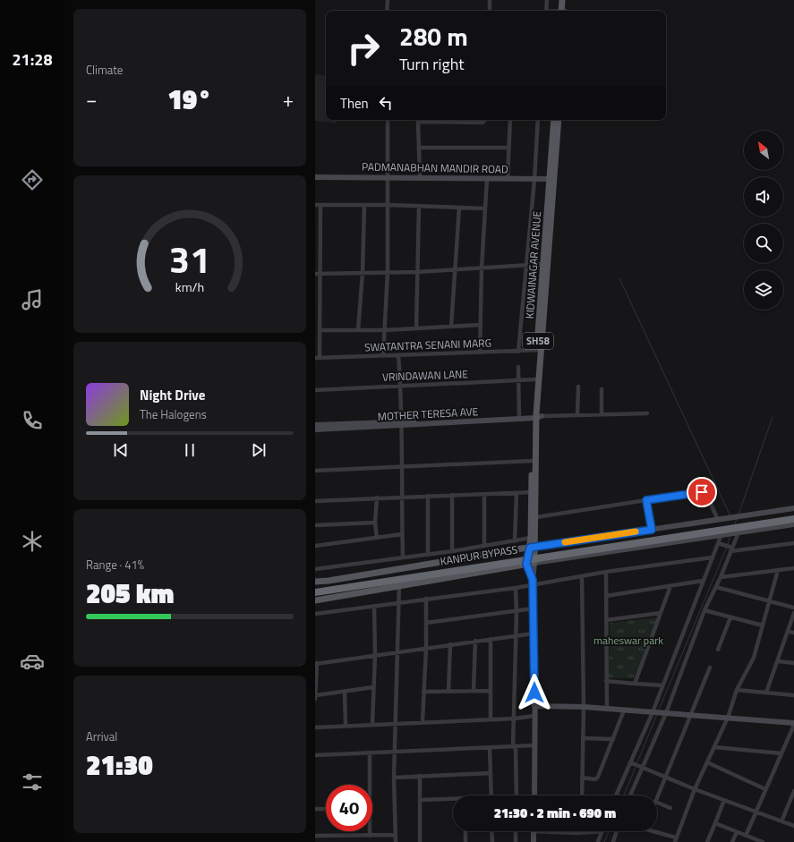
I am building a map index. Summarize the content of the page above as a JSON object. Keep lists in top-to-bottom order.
{
  "streets": {
    "highway": ["KANPUR BYPASS"],
    "main road": ["KIDWAINAGAR AVENUE", "SH58"],
    "street": [
      "PADMANABHAN MANDIR ROAD",
      "SWATANTRA SENANI MARG",
      "VRINDAWAN LANE",
      "MOTHER TERESA AVE"
    ]
  },
  "crossings": [
    ["PADMANABHAN MANDIR ROAD", "KIDWAINAGAR AVENUE"],
    ["KIDWAINAGAR AVENUE", "SWATANTRA SENANI MARG"],
    ["KIDWAINAGAR AVENUE", "VRINDAWAN LANE"]
  ],
  "parks": ["maheswar park"],
  "north": "top left",
  "page": {
    "tabs": "21:28",
    "tile": [
      "Climate",
      ["Range · 41%", "205 km"],
      ["Arrival", "21:30"]
    ],
    "turn": ["280 m", "Turn right"],
    "heat": ["−", "19°", "+"],
    "then": "Then",
    "song": ["Night Drive", "The Halogens"],
    "limit": "40",
    "trip": "21:30 · 2 min · 690 m",
    "gauge": ["31", "km/h"]
  }
}
